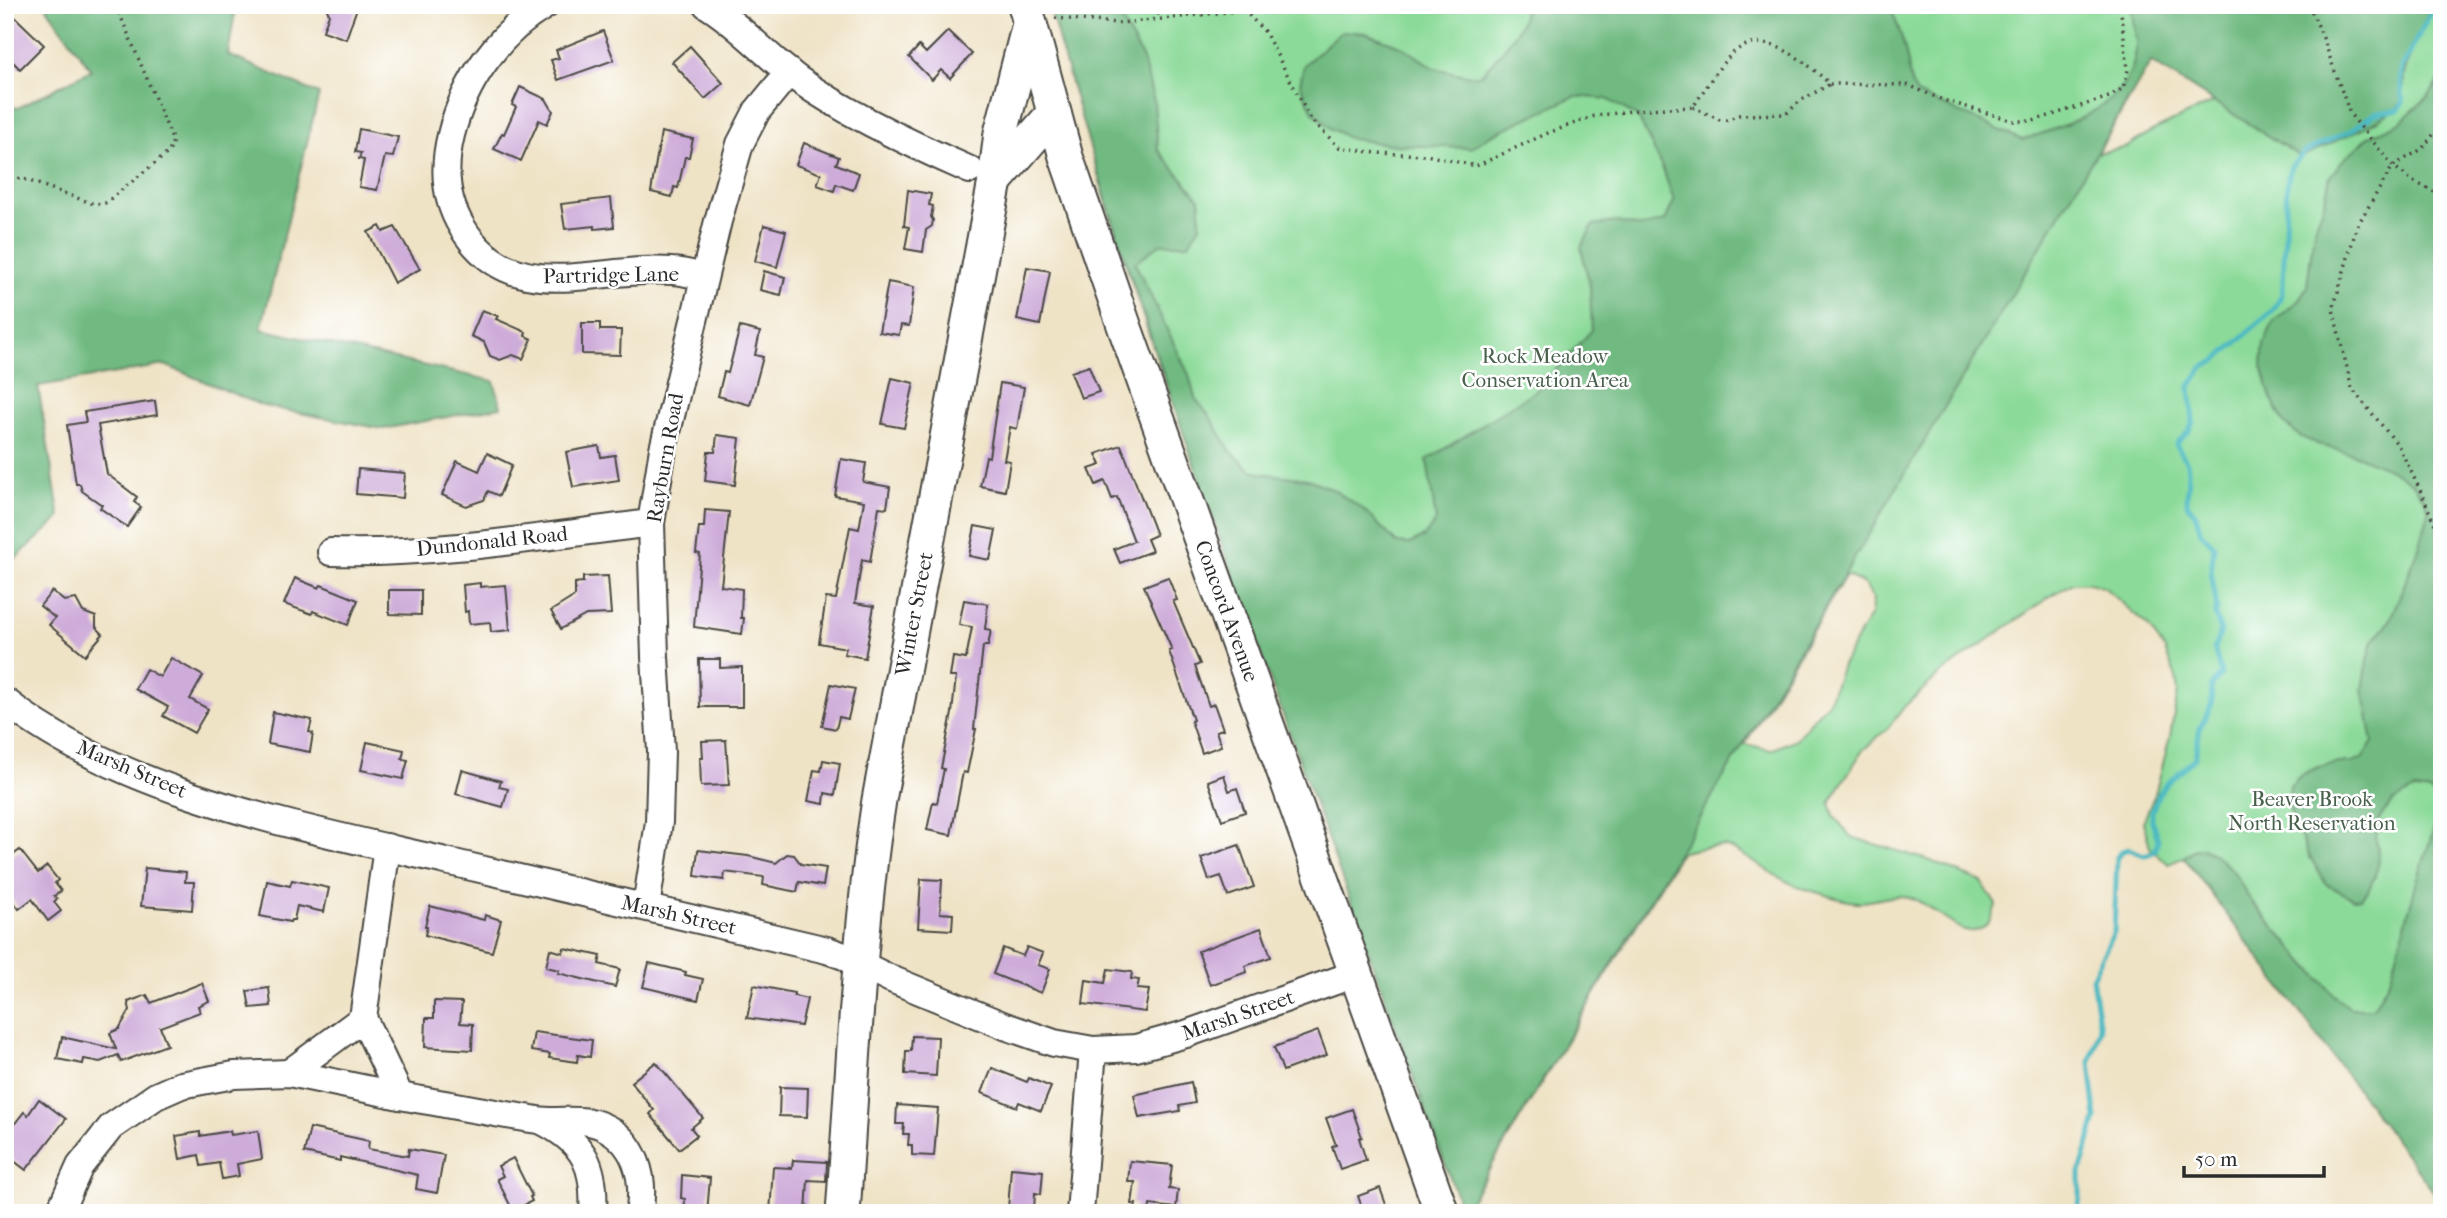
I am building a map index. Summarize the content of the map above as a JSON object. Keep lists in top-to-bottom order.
{
  "streets": {
    "main road": ["Concord Avenue", "Winter Street"],
    "street": [
      "Partridge Lane",
      "Rayburn Road",
      "Dundonald Road",
      "Marsh Street"
    ]
  },
  "crossings": [
    ["Partridge Lane", "Rayburn Road"],
    ["Rayburn Road", "Dundonald Road"],
    ["Rayburn Road", "Marsh Street"],
    ["Concord Avenue", "Winter Street"],
    ["Concord Avenue", "Marsh Street"],
    ["Winter Street", "Marsh Street"]
  ],
  "parks": ["Rock Meadow Conservation Area", "Beaver Brook North Reservation"],
  "scale_bar": "50 m"
}
